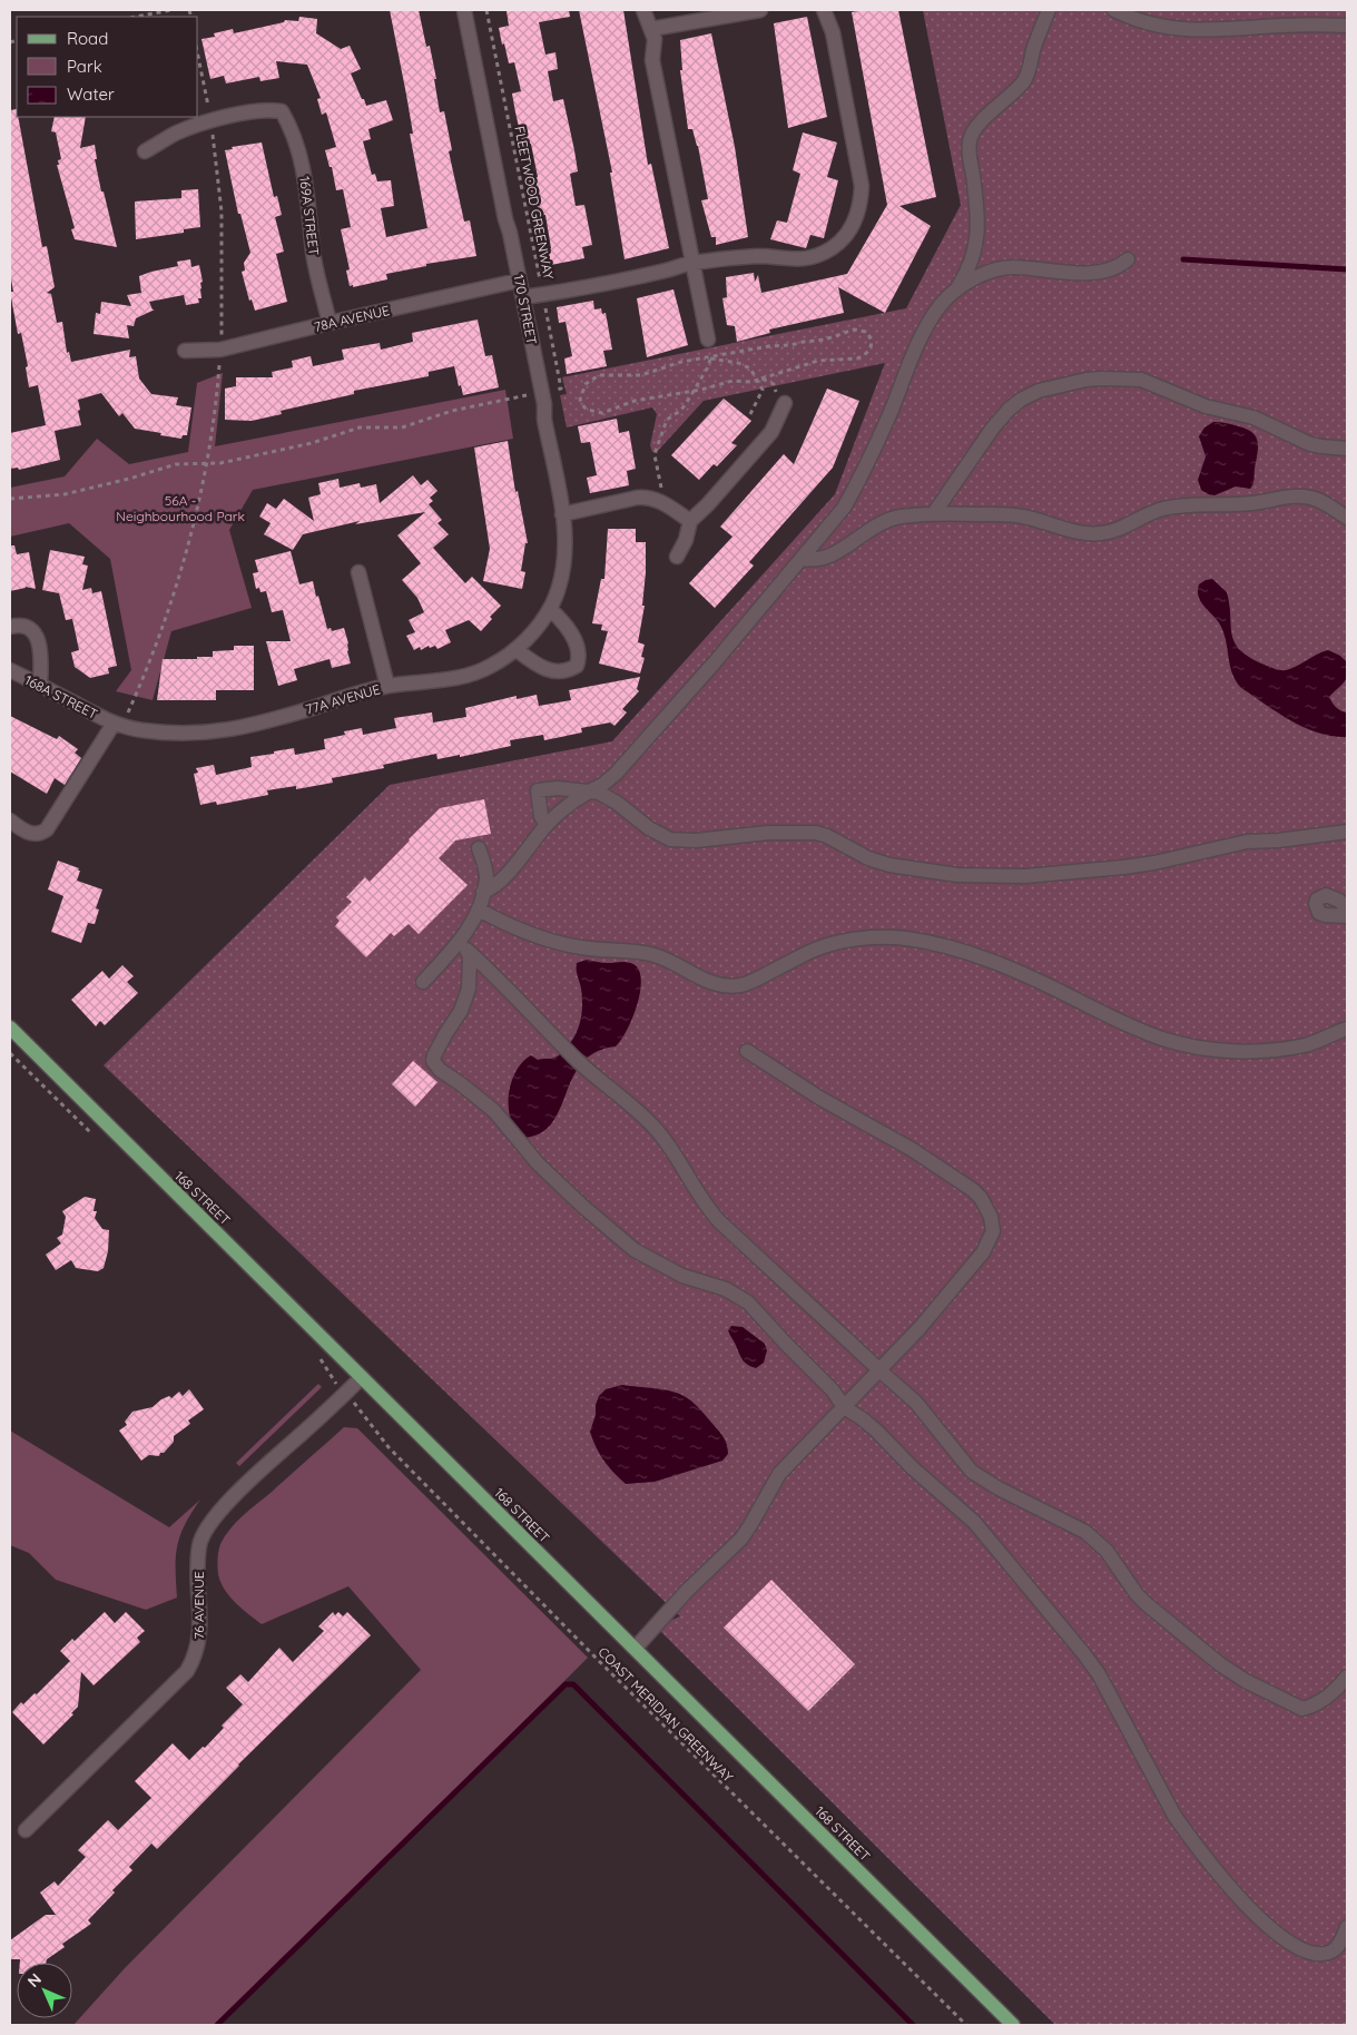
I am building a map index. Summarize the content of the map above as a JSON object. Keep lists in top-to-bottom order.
{
  "streets": {
    "main road": ["168 STREET"],
    "street": [
      "169A STREET",
      "170 STREET",
      "78A AVENUE",
      "168A STREET",
      "77A AVENUE",
      "76 AVENUE"
    ],
    "path": ["FLEETWOOD GREENWAY", "COAST MERIDIAN GREENWAY"]
  },
  "crossings": [
    ["169A STREET", "78A AVENUE"],
    ["170 STREET", "78A AVENUE"],
    ["170 STREET", "77A AVENUE"],
    ["168A STREET", "77A AVENUE"],
    ["168 STREET", "76 AVENUE"]
  ],
  "parks": ["56A - Neighbourhood Park"],
  "legend": ["Road", "Park", "Water"],
  "north": "top left"
}
